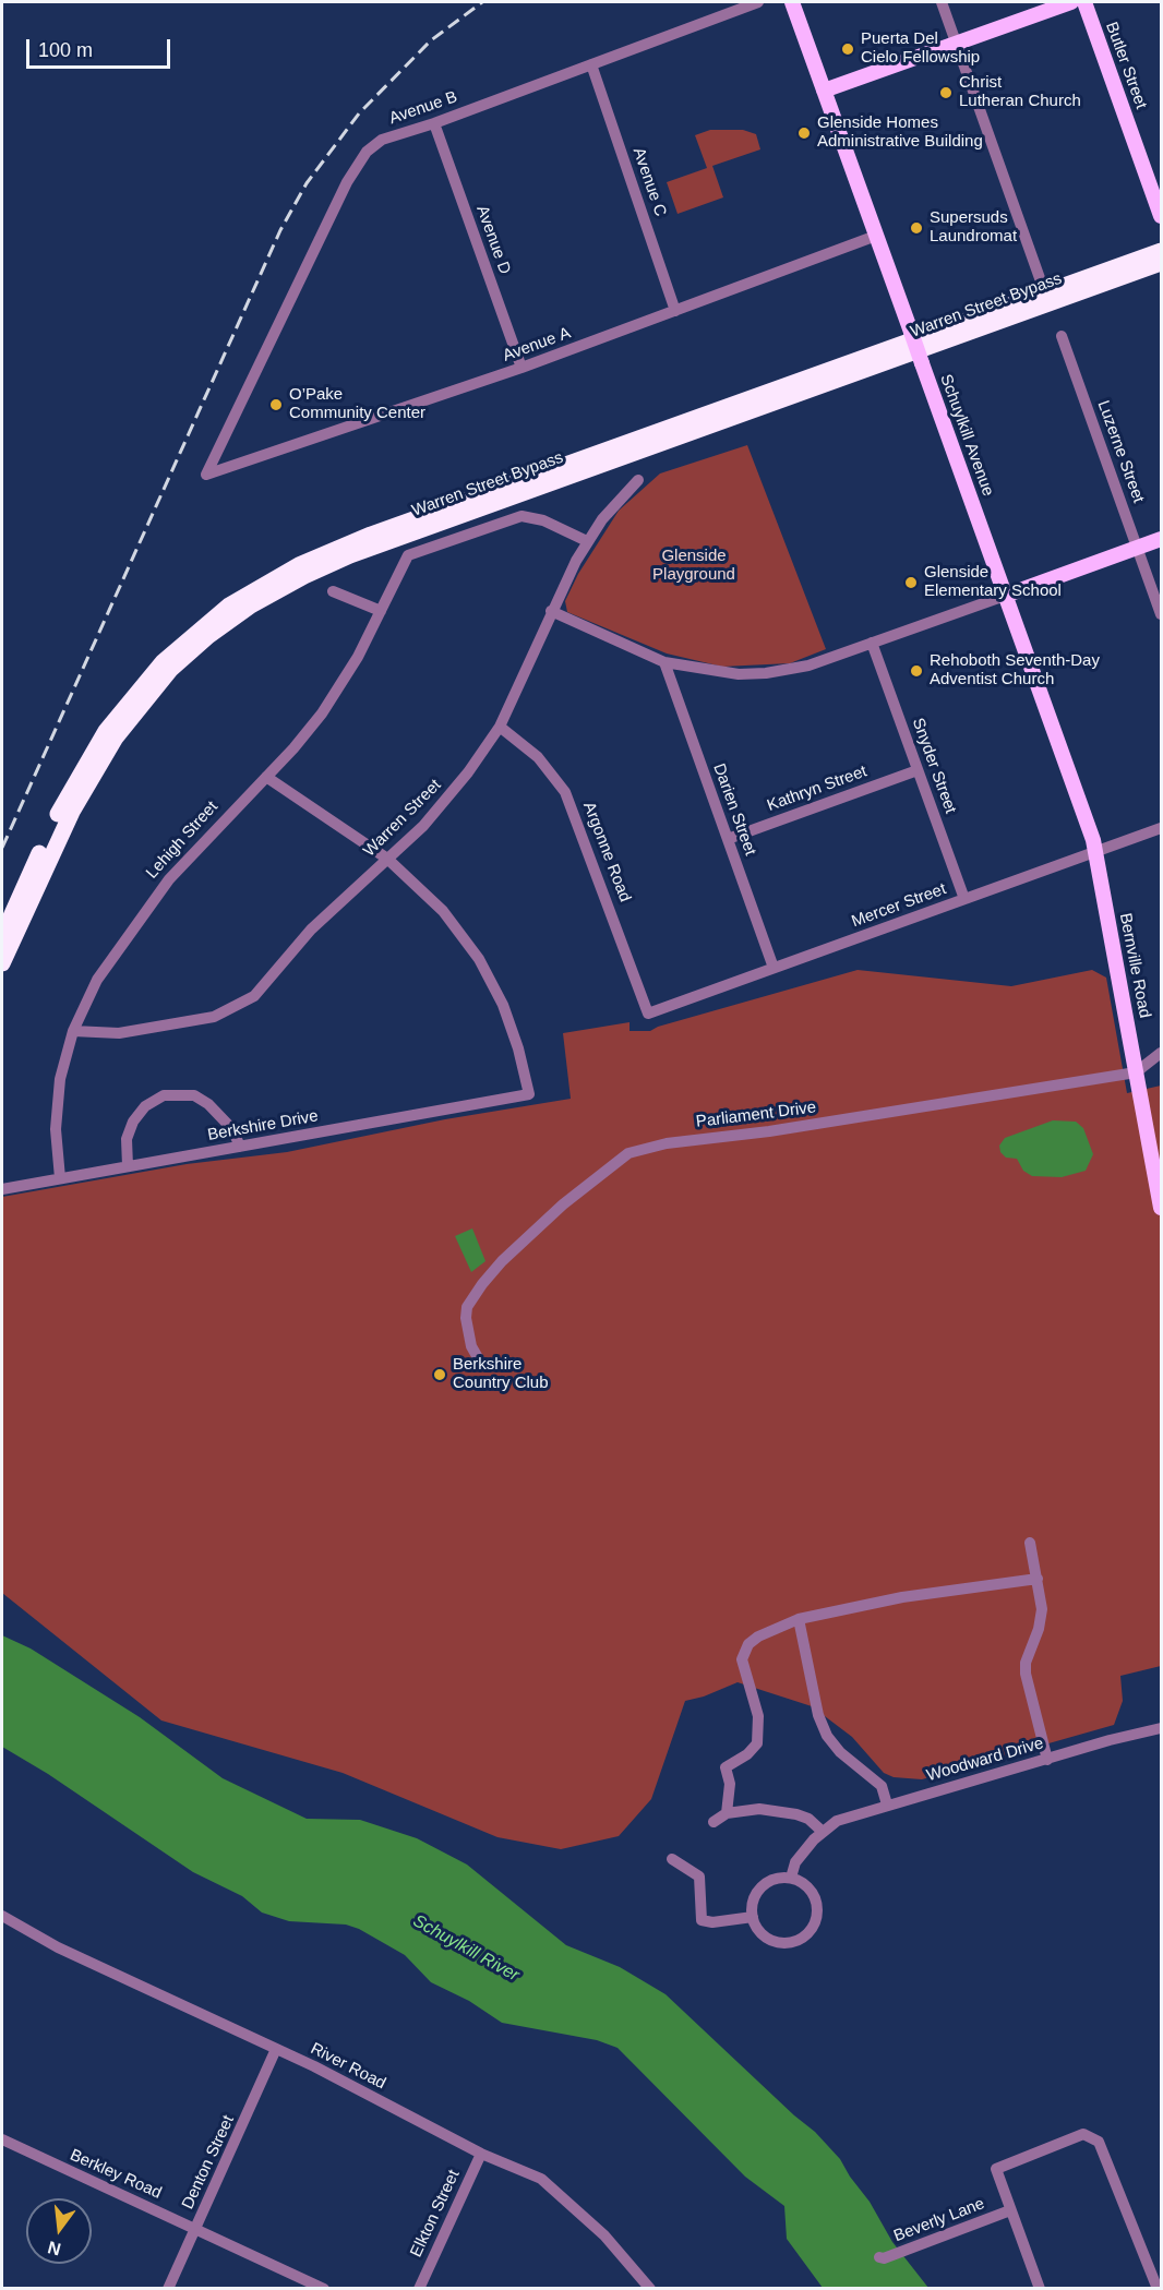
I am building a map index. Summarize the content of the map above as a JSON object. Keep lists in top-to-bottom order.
{
  "streets": {
    "highway": ["Warren Street Bypass"],
    "main road": ["Butler Street", "Schuylkill Avenue", "Bernville Road"],
    "street": [
      "Avenue B",
      "Avenue C",
      "Avenue D",
      "Avenue A",
      "Luzerne Street",
      "Snyder Street",
      "Kathryn Street",
      "Darien Street",
      "Warren Street",
      "Lehigh Street",
      "Argonne Road",
      "Mercer Street",
      "Parliament Drive",
      "Berkshire Drive",
      "Woodward Drive",
      "River Road",
      "Denton Street",
      "Berkley Road",
      "Elkton Street",
      "Beverly Lane"
    ]
  },
  "crossings": [
    ["Avenue B", "Avenue C"],
    ["Avenue B", "Avenue D"],
    ["Avenue B", "Avenue A"],
    ["Avenue C", "Avenue A"],
    ["Avenue D", "Avenue A"],
    ["Avenue A", "Schuylkill Avenue"],
    ["Schuylkill Avenue", "Mercer Street"],
    ["Schuylkill Avenue", "Bernville Road"],
    ["Snyder Street", "Kathryn Street"],
    ["Snyder Street", "Mercer Street"],
    ["Kathryn Street", "Darien Street"],
    ["Darien Street", "Mercer Street"],
    ["Warren Street", "Lehigh Street"],
    ["Warren Street", "Argonne Road"],
    ["Warren Street", "Berkshire Drive"],
    ["Lehigh Street", "Berkshire Drive"],
    ["Argonne Road", "Mercer Street"],
    ["Bernville Road", "Parliament Drive"],
    ["River Road", "Denton Street"],
    ["River Road", "Elkton Street"],
    ["Denton Street", "Berkley Road"]
  ],
  "water": ["Schuylkill River"],
  "parks": ["Glenside Playground"],
  "places": [
    "Puerta Del Cielo Fellowship",
    "Christ Lutheran Church",
    "Glenside Homes Administrative Building",
    "Supersuds Laundromat",
    "O’Pake Community Center",
    "Glenside Elementary School",
    "Rehoboth Seventh-Day Adventist Church",
    "Berkshire Country Club"
  ],
  "scale_bar": "100 m",
  "north": "bottom"
}
